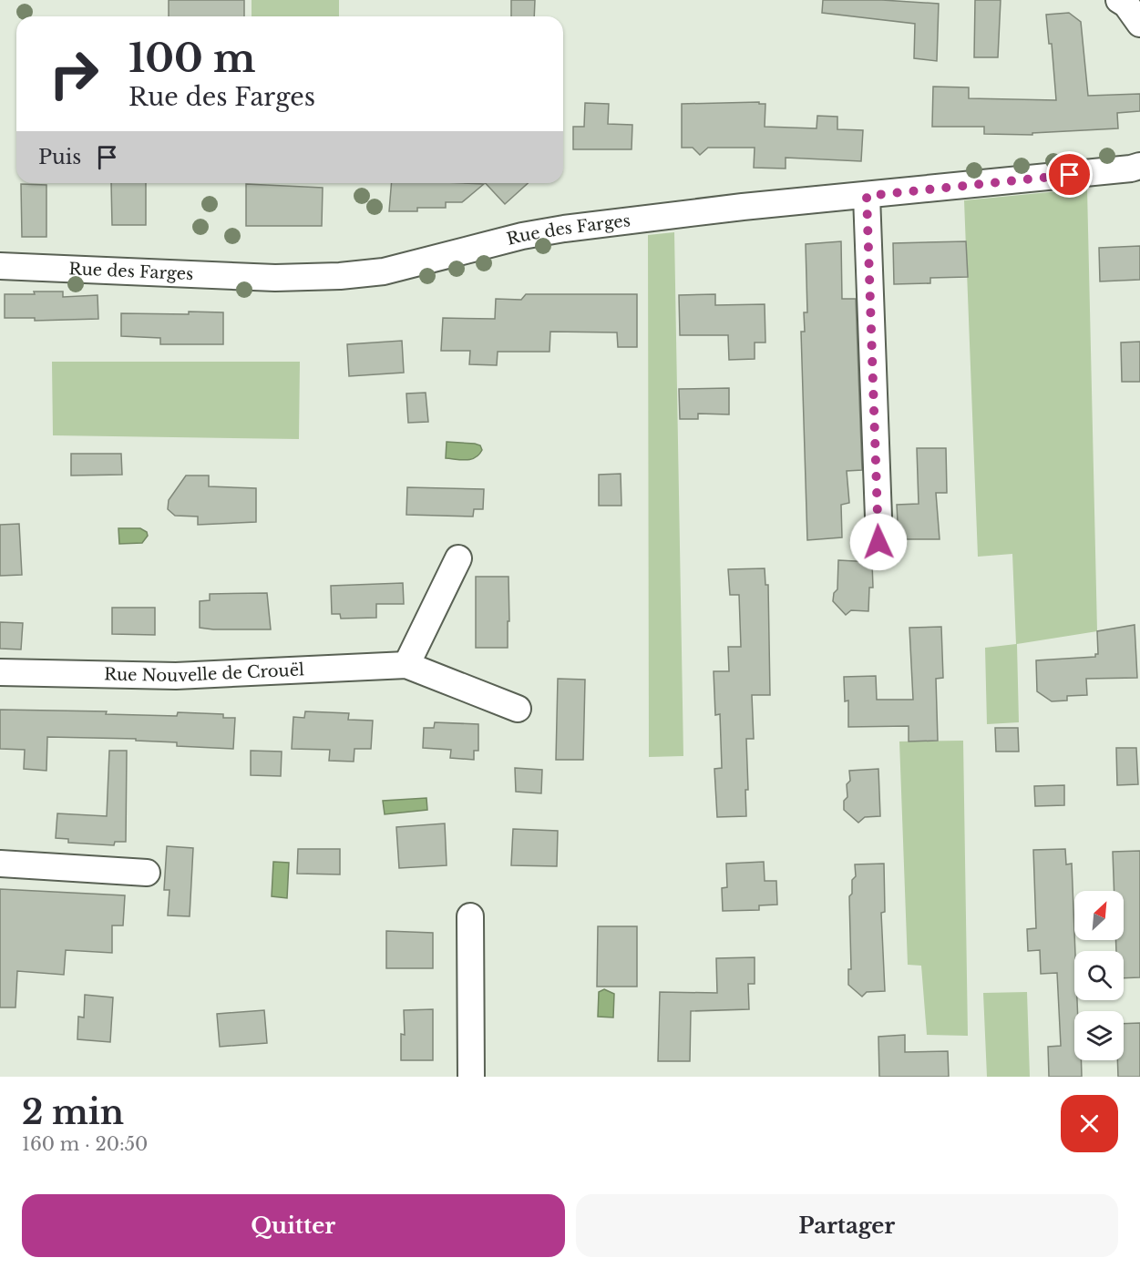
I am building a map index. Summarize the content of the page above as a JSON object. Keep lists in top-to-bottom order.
{
  "streets": {
    "street": ["Rue des Farges", "Rue Nouvelle de Crouël"]
  },
  "north": "top right",
  "page": {
    "turn": ["100 m", "Rue des Farges"],
    "then": "Puis",
    "heading": ["2 min", "160 m · 20:50"],
    "buttons": ["Quitter", "Partager"]
  }
}
